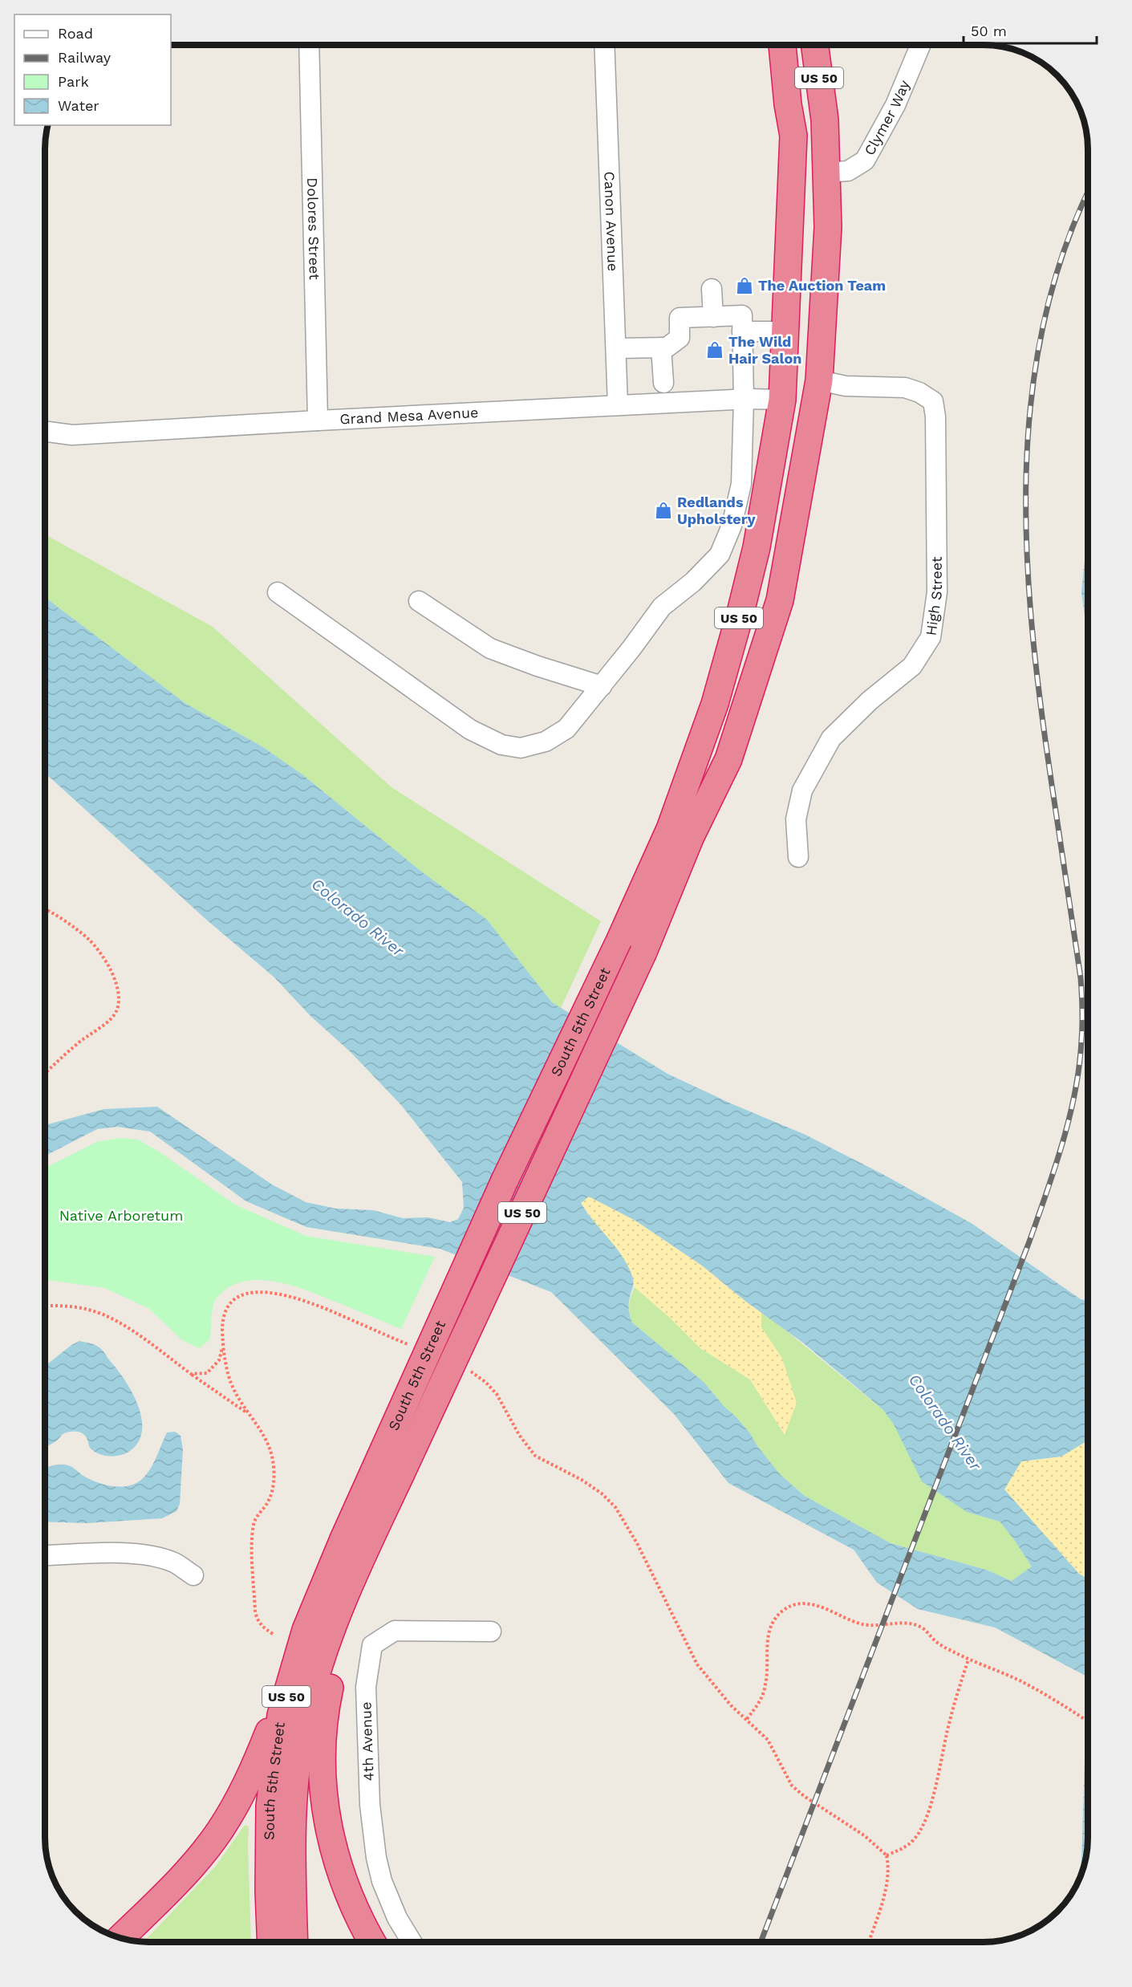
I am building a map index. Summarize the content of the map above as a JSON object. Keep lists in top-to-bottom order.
{
  "streets": {
    "highway": ["US 50", "South 5th Street"],
    "street": [
      "Clymer Way",
      "Canon Avenue",
      "Dolores Street",
      "Grand Mesa Avenue",
      "High Street",
      "4th Avenue"
    ]
  },
  "crossings": [
    ["US 50", "Clymer Way"],
    ["US 50", "Grand Mesa Avenue"],
    ["US 50", "High Street"],
    ["US 50", "South 5th Street"],
    ["Canon Avenue", "Grand Mesa Avenue"],
    ["Dolores Street", "Grand Mesa Avenue"]
  ],
  "water": ["Colorado River"],
  "parks": ["Native Arboretum"],
  "places": {
    "shop": ["The Auction Team", "The Wild Hair Salon", "Redlands Upholstery"]
  },
  "legend": [
    "Road",
    "Railway",
    "Park",
    "Water"
  ],
  "scale_bar": "50 m"
}
